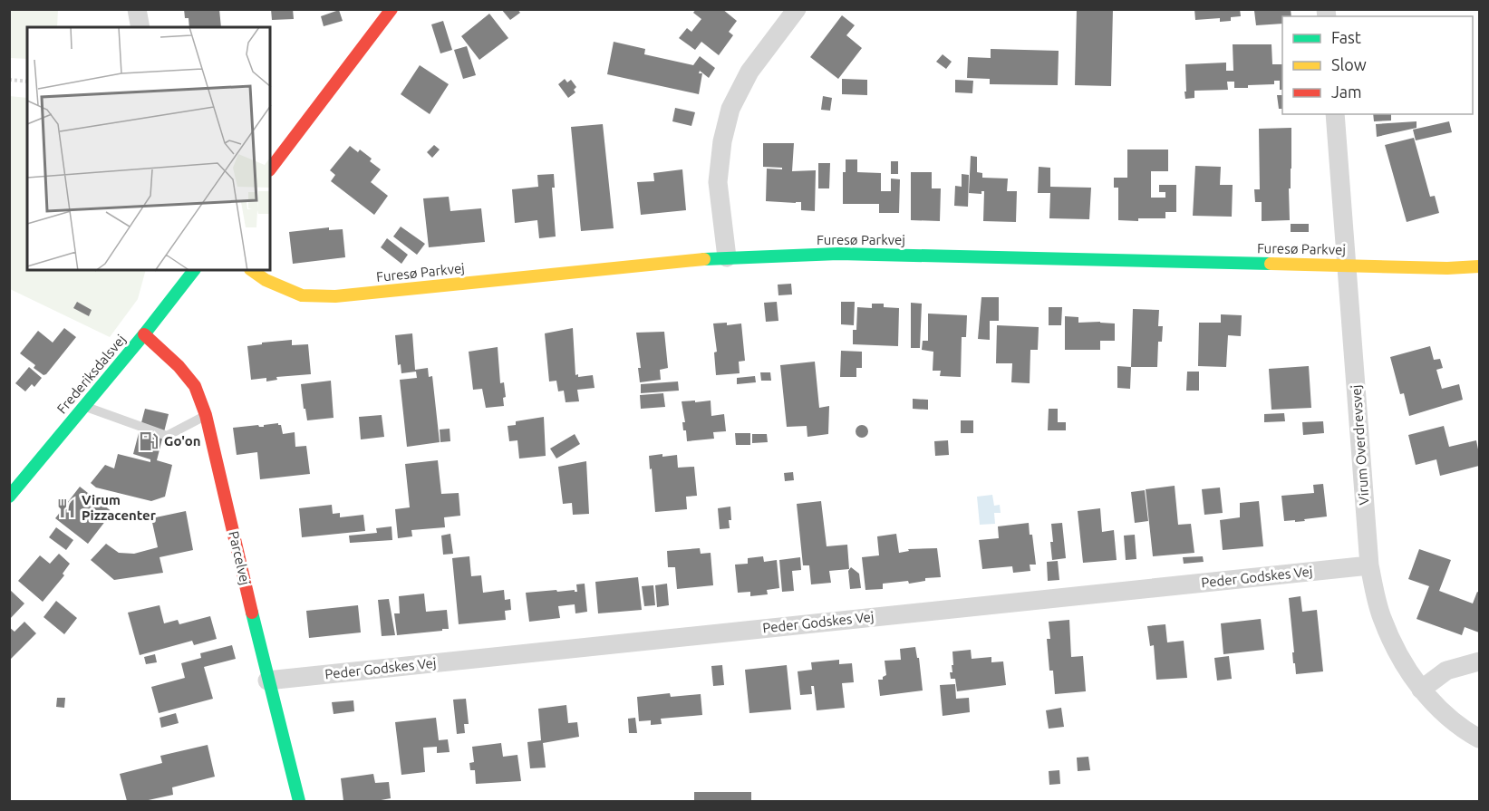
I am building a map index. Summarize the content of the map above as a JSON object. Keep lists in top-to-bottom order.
{
  "streets": {
    "street": [
      "Furesø Parkvej",
      "Frederiksdalsvej",
      "Virum Overdrevsvej",
      "Parcelvej",
      "Peder Godskes Vej"
    ]
  },
  "crossings": [
    ["Furesø Parkvej", "Virum Overdrevsvej"],
    ["Frederiksdalsvej", "Parcelvej"],
    ["Virum Overdrevsvej", "Peder Godskes Vej"],
    ["Parcelvej", "Peder Godskes Vej"]
  ],
  "places": {
    "fuel station": ["Go'on"],
    "restaurant": ["Virum Pizzacenter"]
  },
  "legend": ["Fast", "Slow", "Jam"]
}
